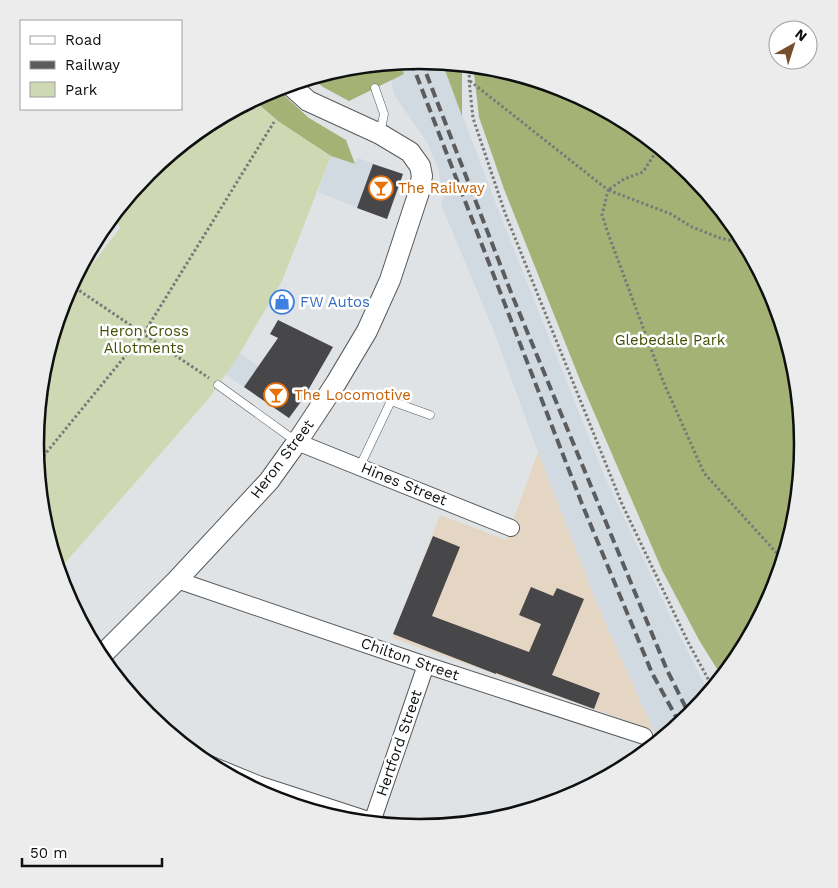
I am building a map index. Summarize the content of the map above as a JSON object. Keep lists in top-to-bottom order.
{
  "streets": {
    "street": [
      "Heron Street",
      "Hines Street",
      "Chilton Street",
      "Hertford Street"
    ]
  },
  "crossings": [
    ["Heron Street", "Hines Street"],
    ["Heron Street", "Chilton Street"],
    ["Chilton Street", "Hertford Street"]
  ],
  "parks": ["Heron Cross Allotments", "Glebedale Park"],
  "places": {
    "bar": ["The Railway", "The Locomotive"],
    "shop": ["FW Autos"]
  },
  "legend": ["Road", "Railway", "Park"],
  "scale_bar": "50 m",
  "north": "top right"
}
